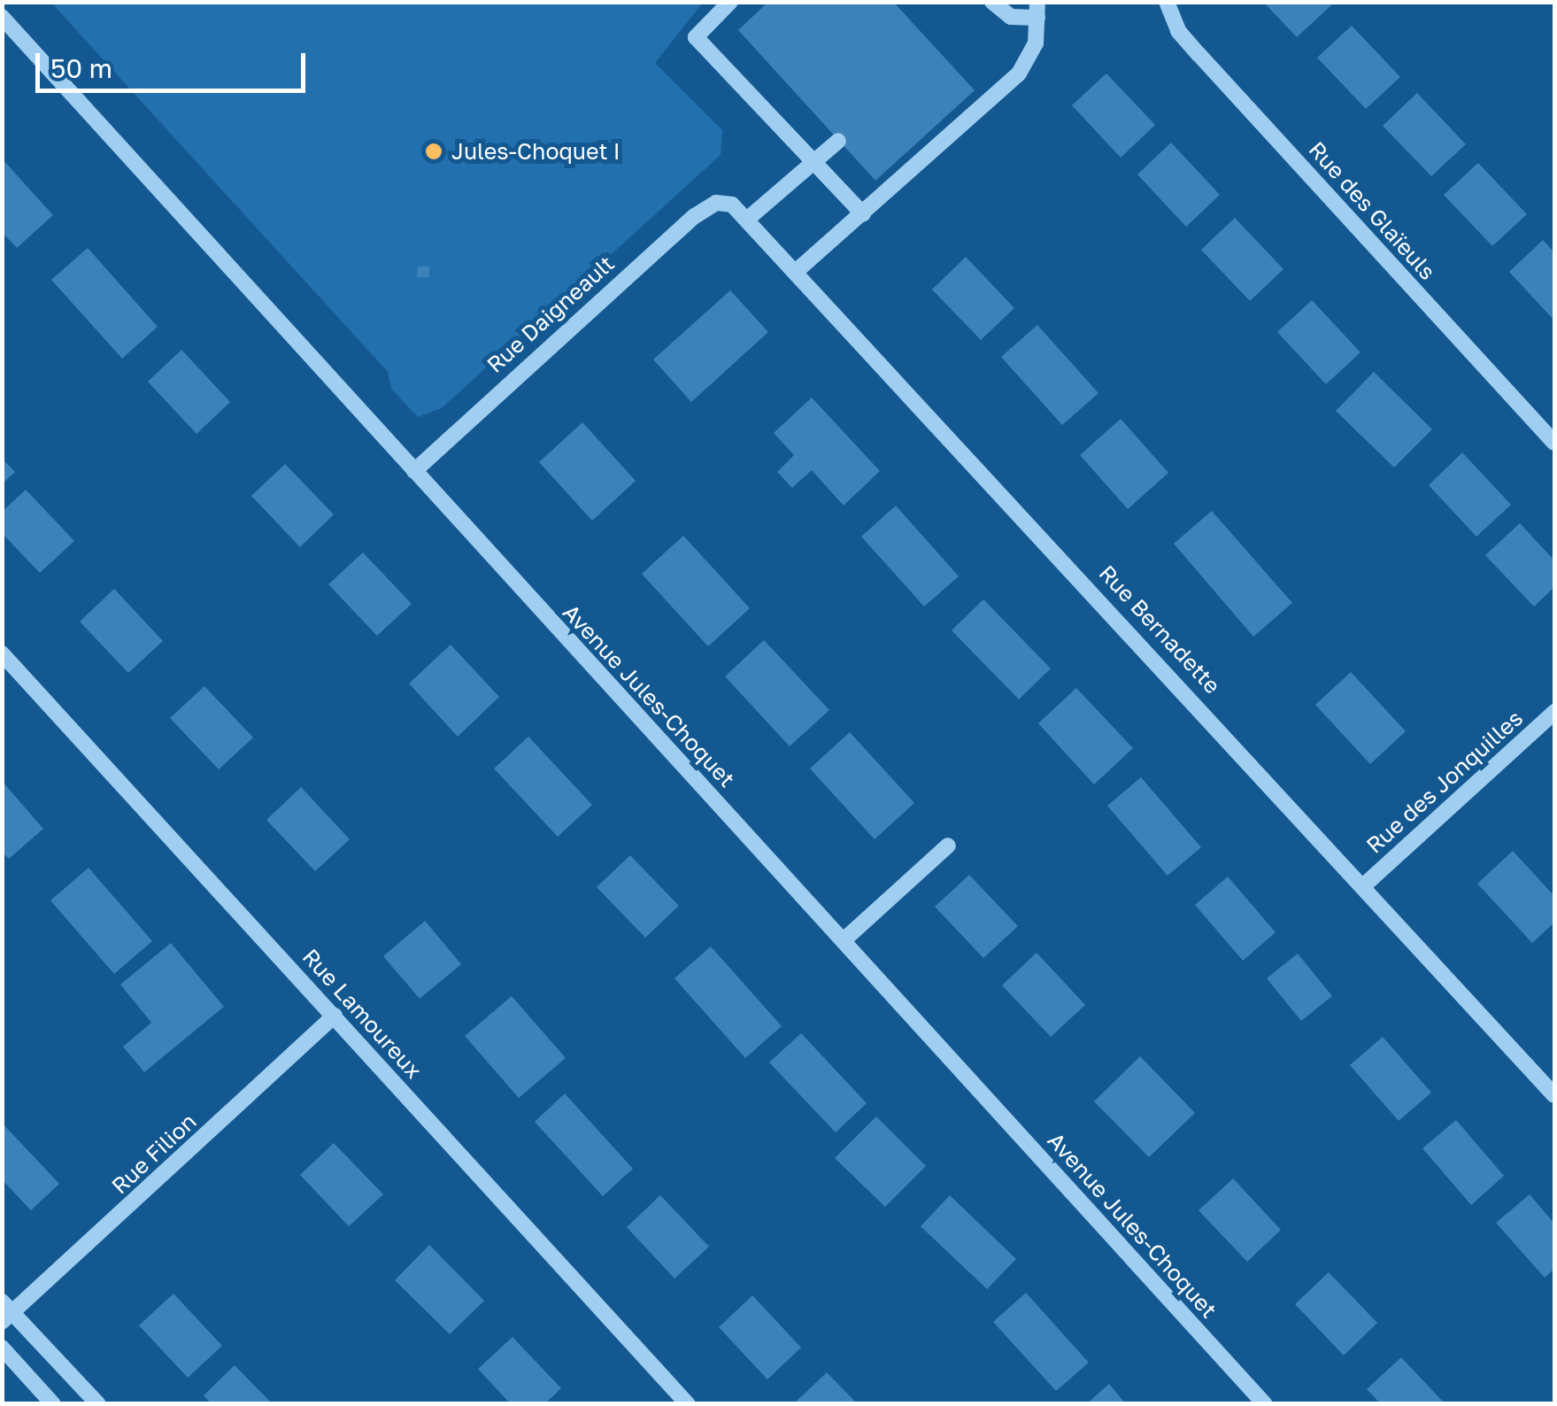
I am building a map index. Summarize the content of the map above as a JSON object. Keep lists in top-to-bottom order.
{
  "streets": {
    "street": [
      "Rue des Glaïeuls",
      "Rue Daigneault",
      "Rue Bernadette",
      "Avenue Jules-Choquet",
      "Rue des Jonquilles",
      "Rue Lamoureux",
      "Rue Filion"
    ]
  },
  "crossings": [
    ["Rue Daigneault", "Rue Bernadette"],
    ["Rue Daigneault", "Avenue Jules-Choquet"],
    ["Rue Bernadette", "Rue des Jonquilles"],
    ["Rue Lamoureux", "Rue Filion"]
  ],
  "places": ["Jules-Choquet I"],
  "scale_bar": "50 m"
}
